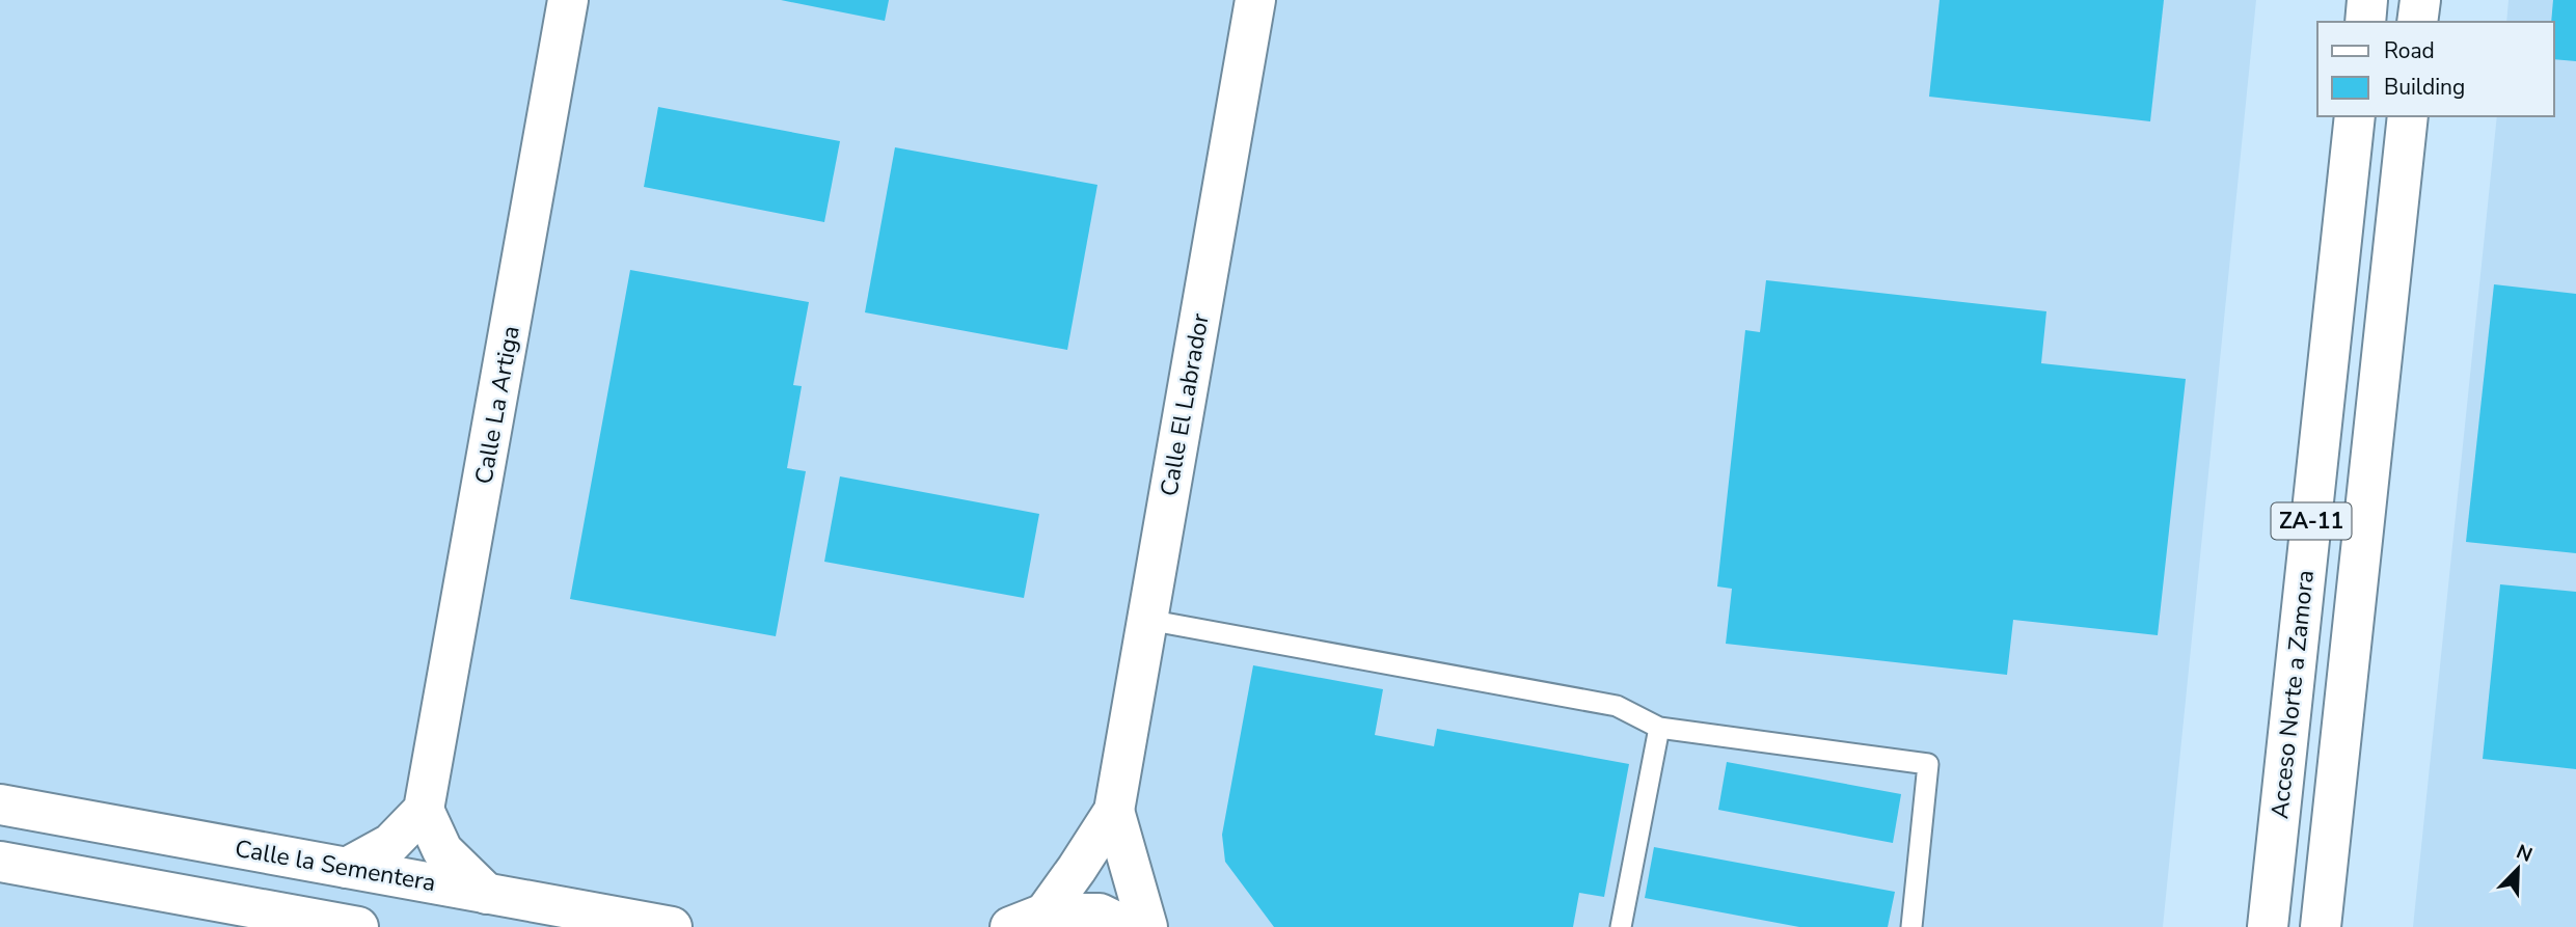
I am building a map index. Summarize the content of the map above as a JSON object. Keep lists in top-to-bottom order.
{
  "streets": {
    "main road": [
      "Calle La Artiga",
      "Calle El Labrador",
      "ZA-11",
      "Acceso Norte a Zamora",
      "Calle la Sementera"
    ]
  },
  "legend": ["Road", "Building"],
  "north": "top right"
}
